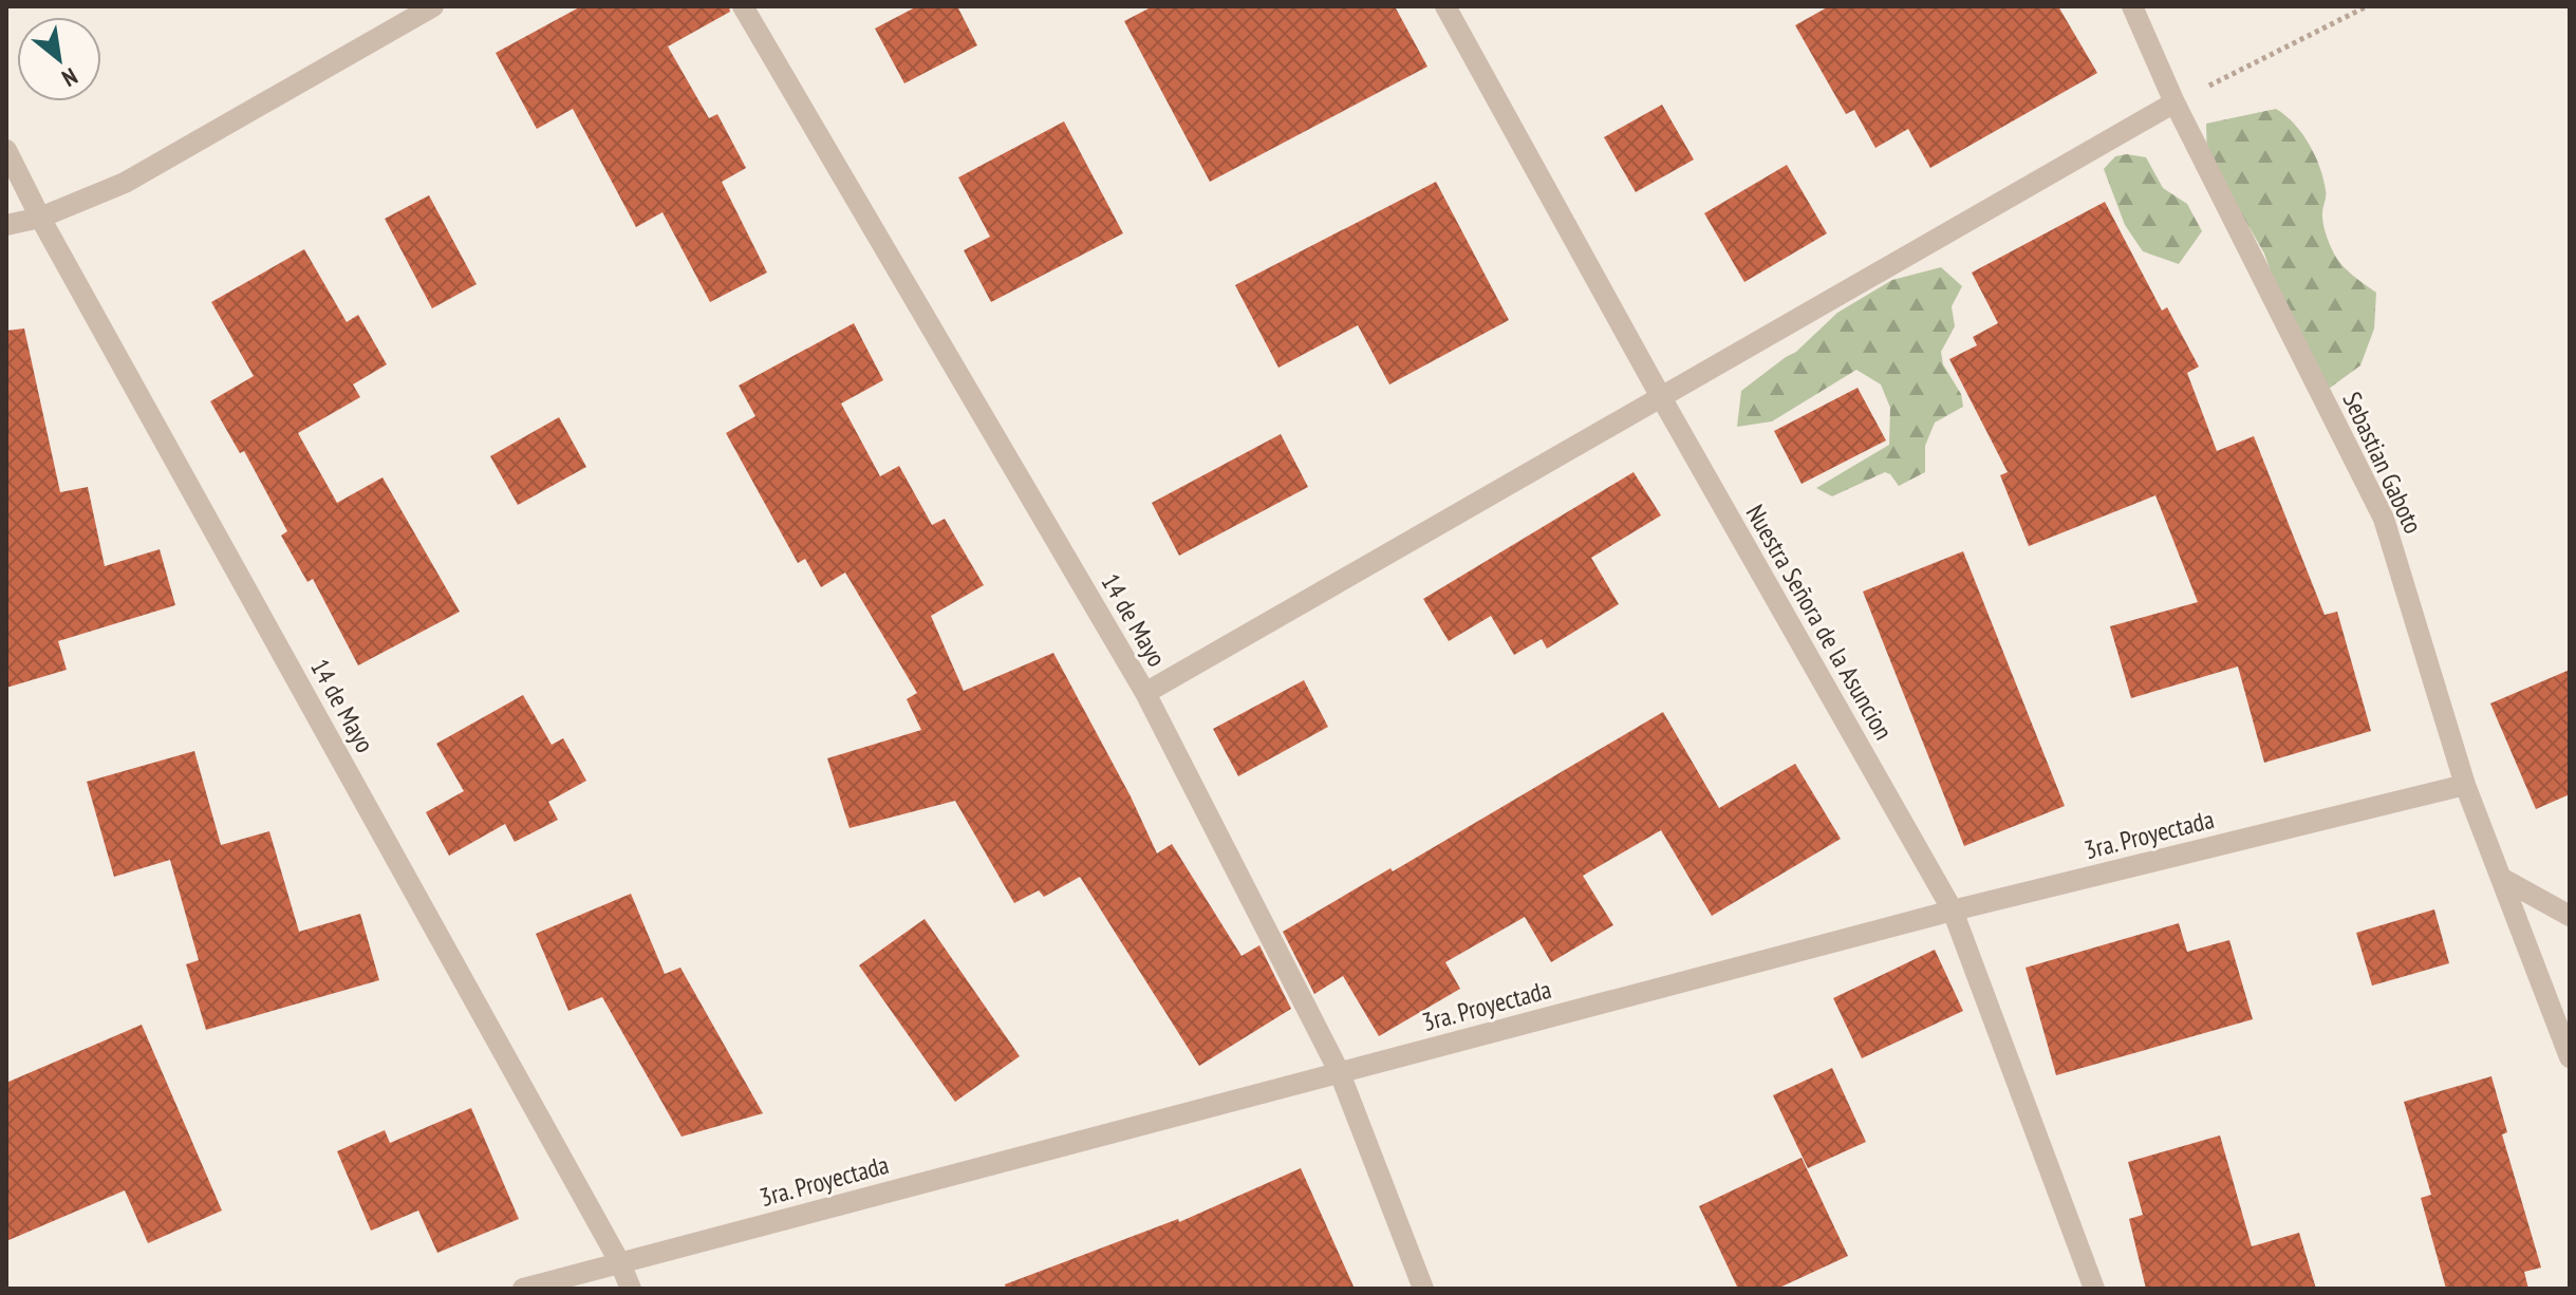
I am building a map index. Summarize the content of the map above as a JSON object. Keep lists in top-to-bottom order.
{
  "streets": {
    "street": [
      "Sebastian Gaboto",
      "14 de Mayo",
      "Nuestra Señora de la Asuncion",
      "3ra. Proyectada"
    ]
  },
  "crossings": [
    ["Sebastian Gaboto", "3ra. Proyectada"],
    ["14 de Mayo", "3ra. Proyectada"],
    ["Nuestra Señora de la Asuncion", "3ra. Proyectada"]
  ],
  "north": "bottom right"
}
